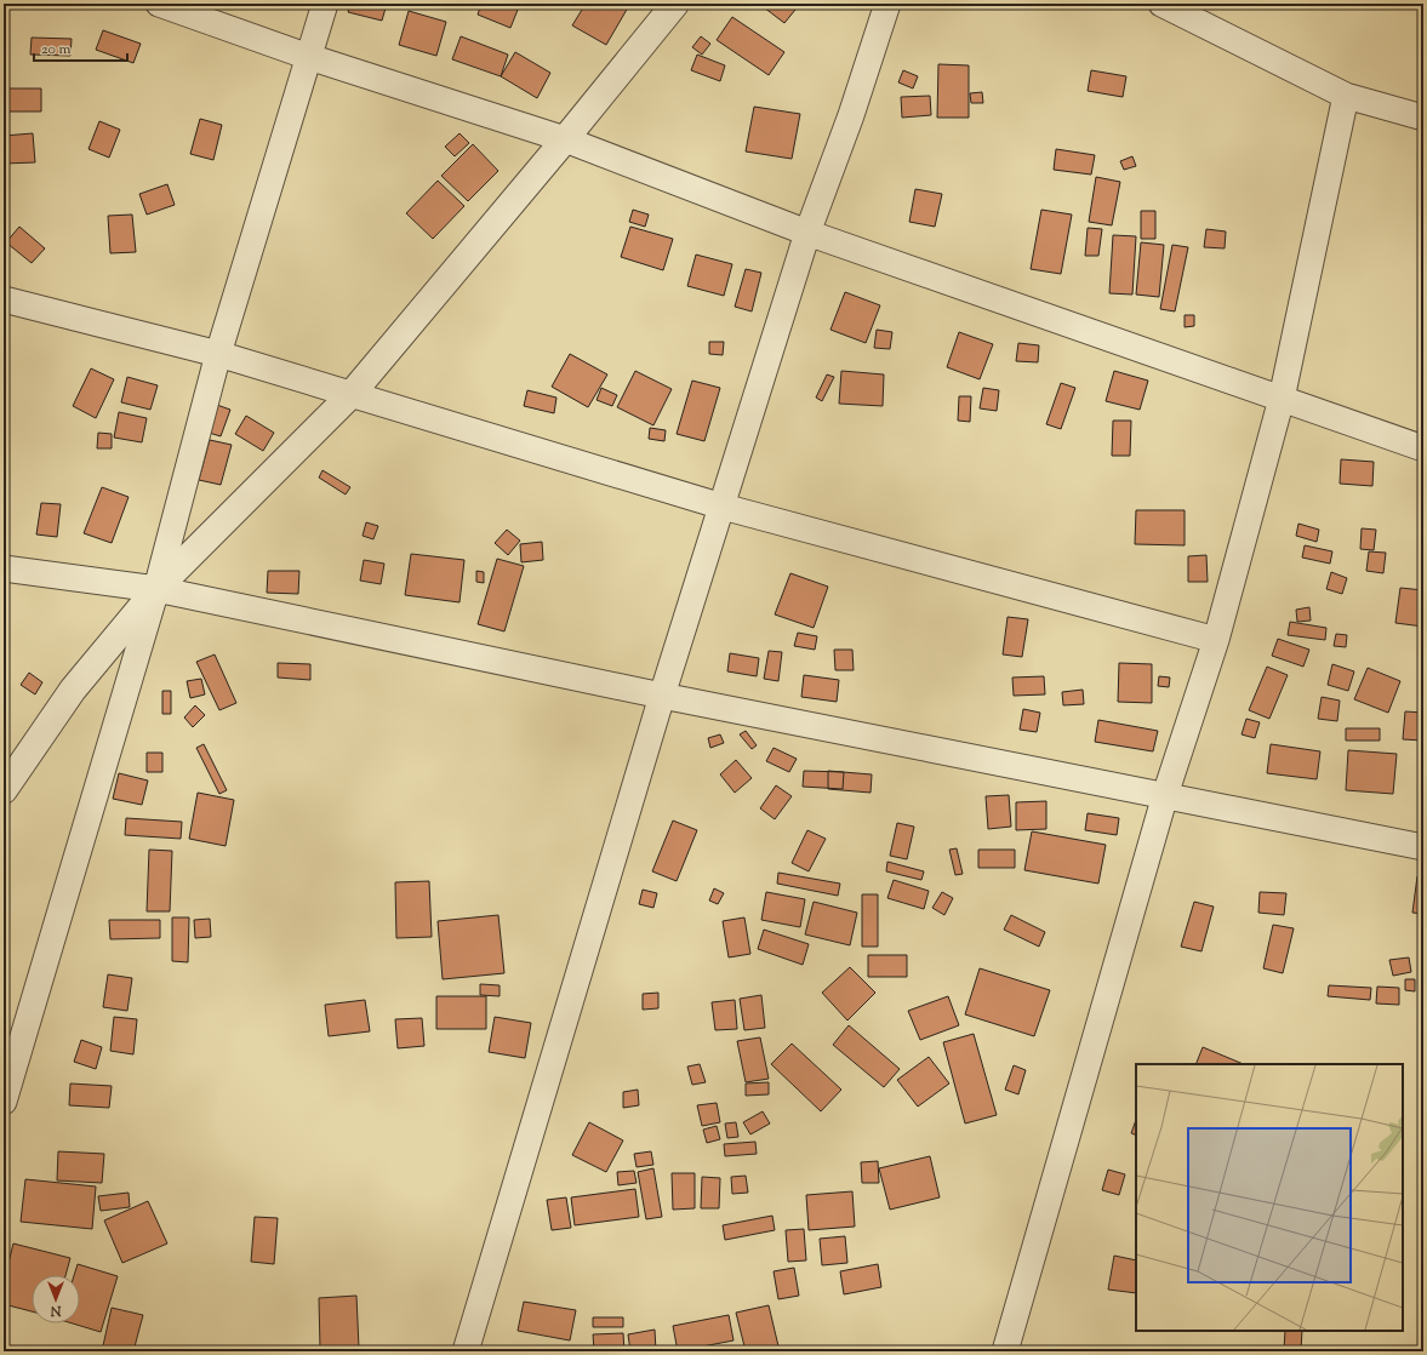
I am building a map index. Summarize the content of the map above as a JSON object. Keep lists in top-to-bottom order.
{
  "scale_bar": "20 m",
  "north": "bottom"
}
